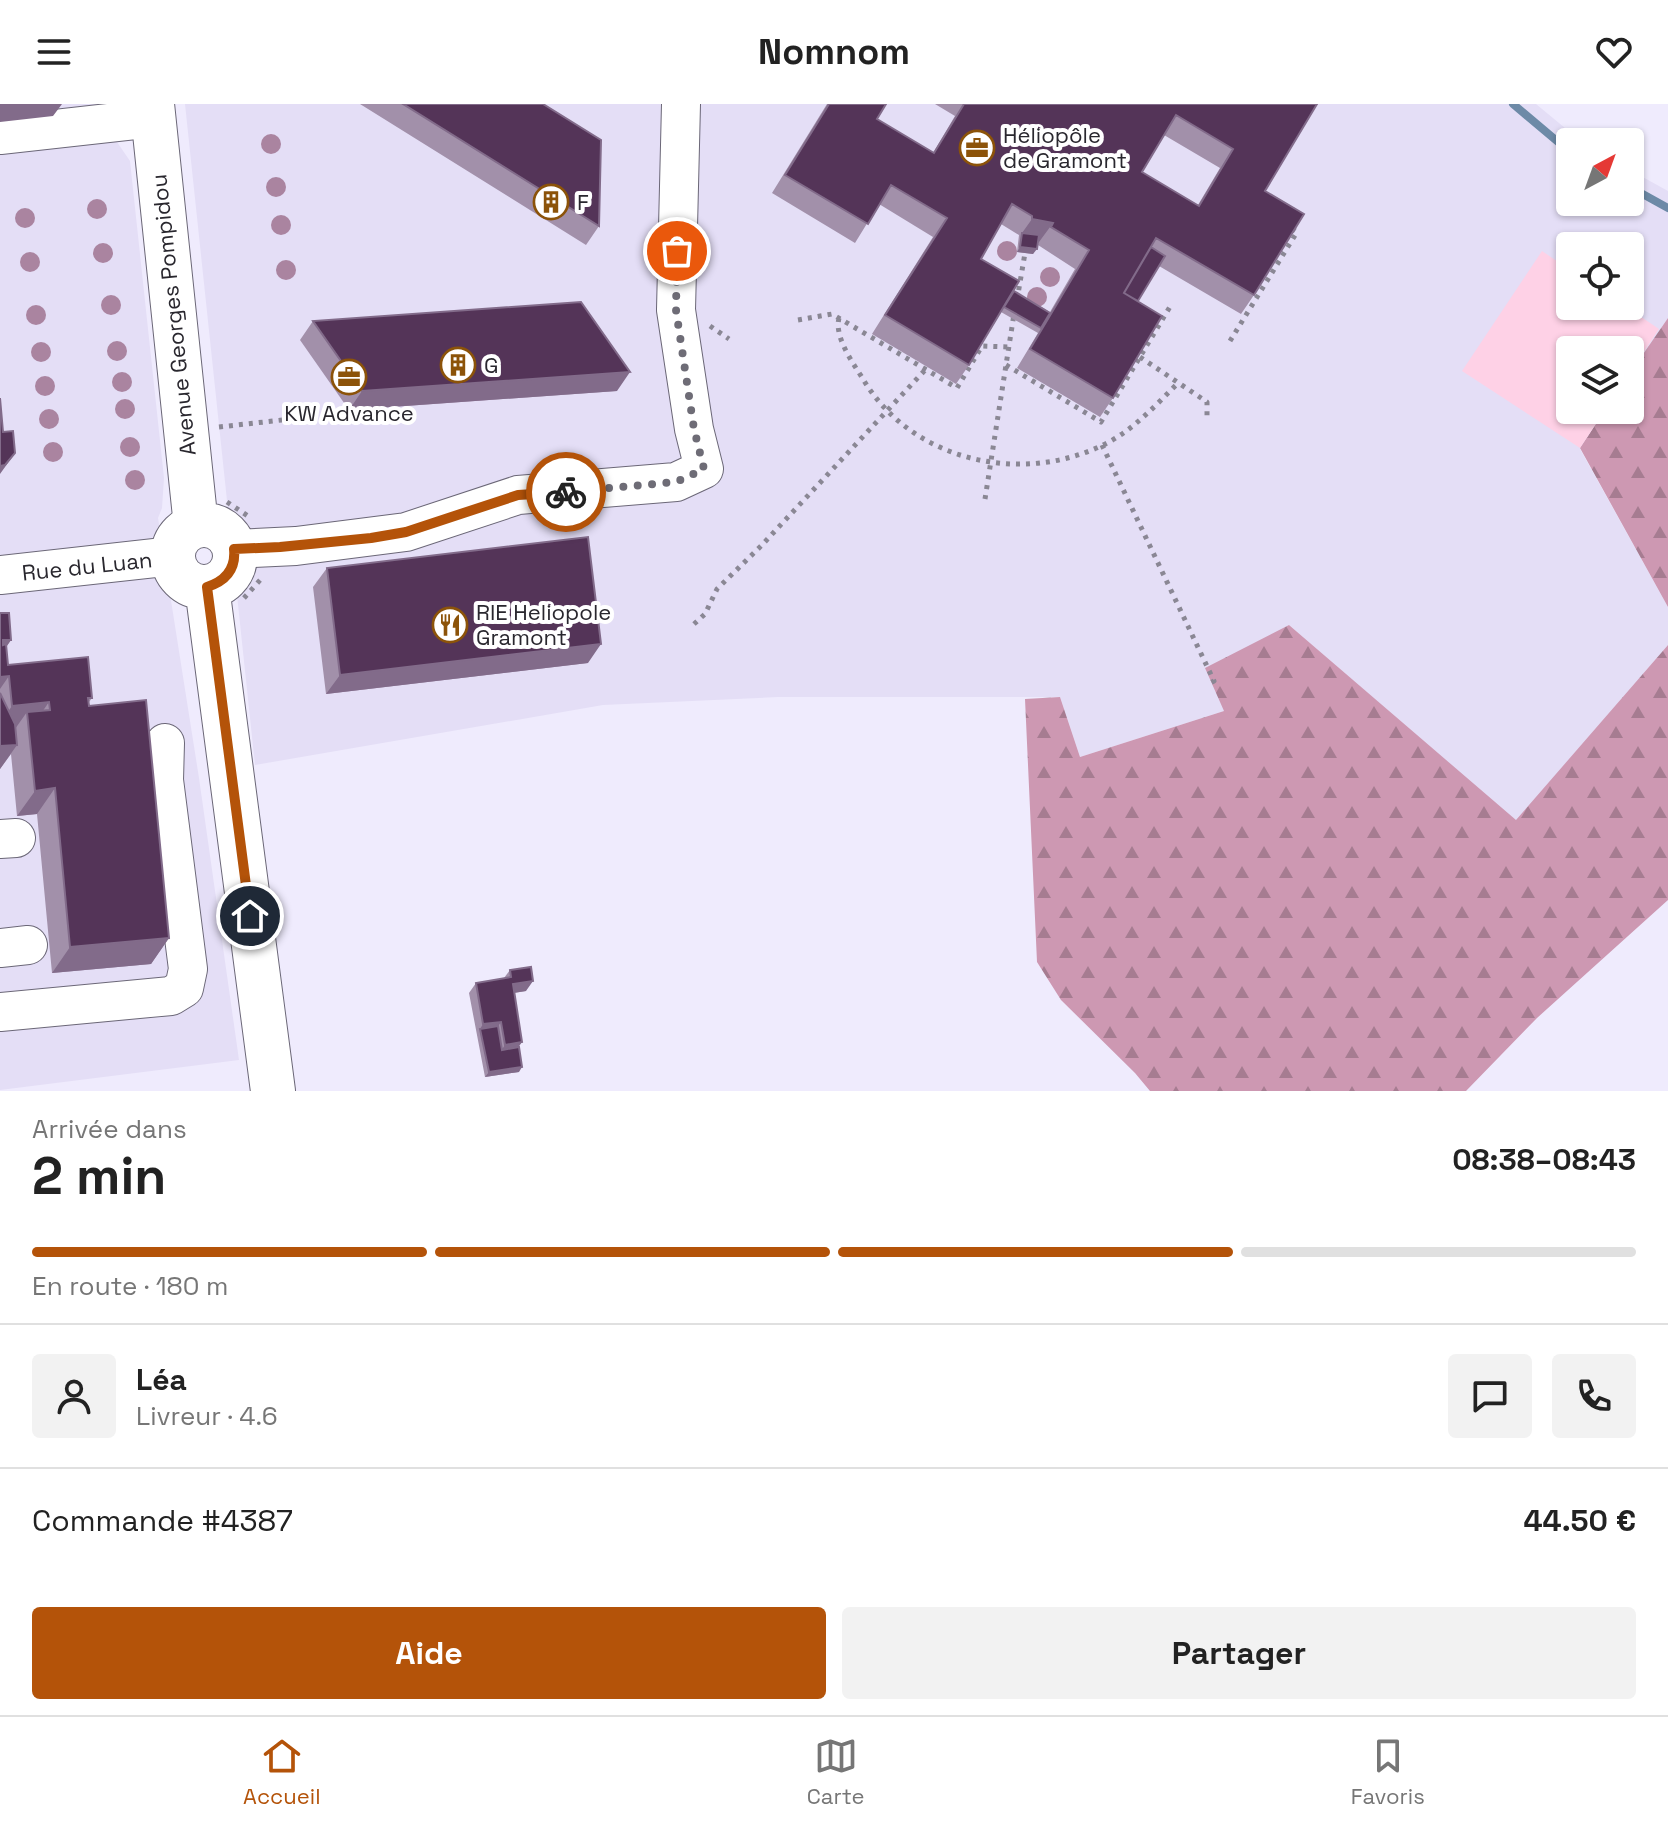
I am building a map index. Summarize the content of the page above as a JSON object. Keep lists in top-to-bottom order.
{
  "streets": {
    "main road": ["Avenue Georges Pompidou"],
    "street": ["Rue du Luan"]
  },
  "crossings": [
    ["Avenue Georges Pompidou", "Rue du Luan"]
  ],
  "places": {
    "office": ["Héliopôle de Gramont", "KW Advance"],
    "building": ["F", "G"],
    "restaurant": ["RIE Heliopole Gramont"]
  },
  "north": "top right",
  "page": {
    "header": "Nomnom",
    "heading": ["2 min", "Arrivée dans", "08:38–08:43"],
    "panel": [
      "Léa",
      "Livreur · 4.6",
      "Commande #4387",
      "44.50 €"
    ],
    "bar": "En route · 180 m",
    "buttons": ["Aide", "Partager"],
    "tabs": ["Accueil", "Carte", "Favoris"]
  }
}
